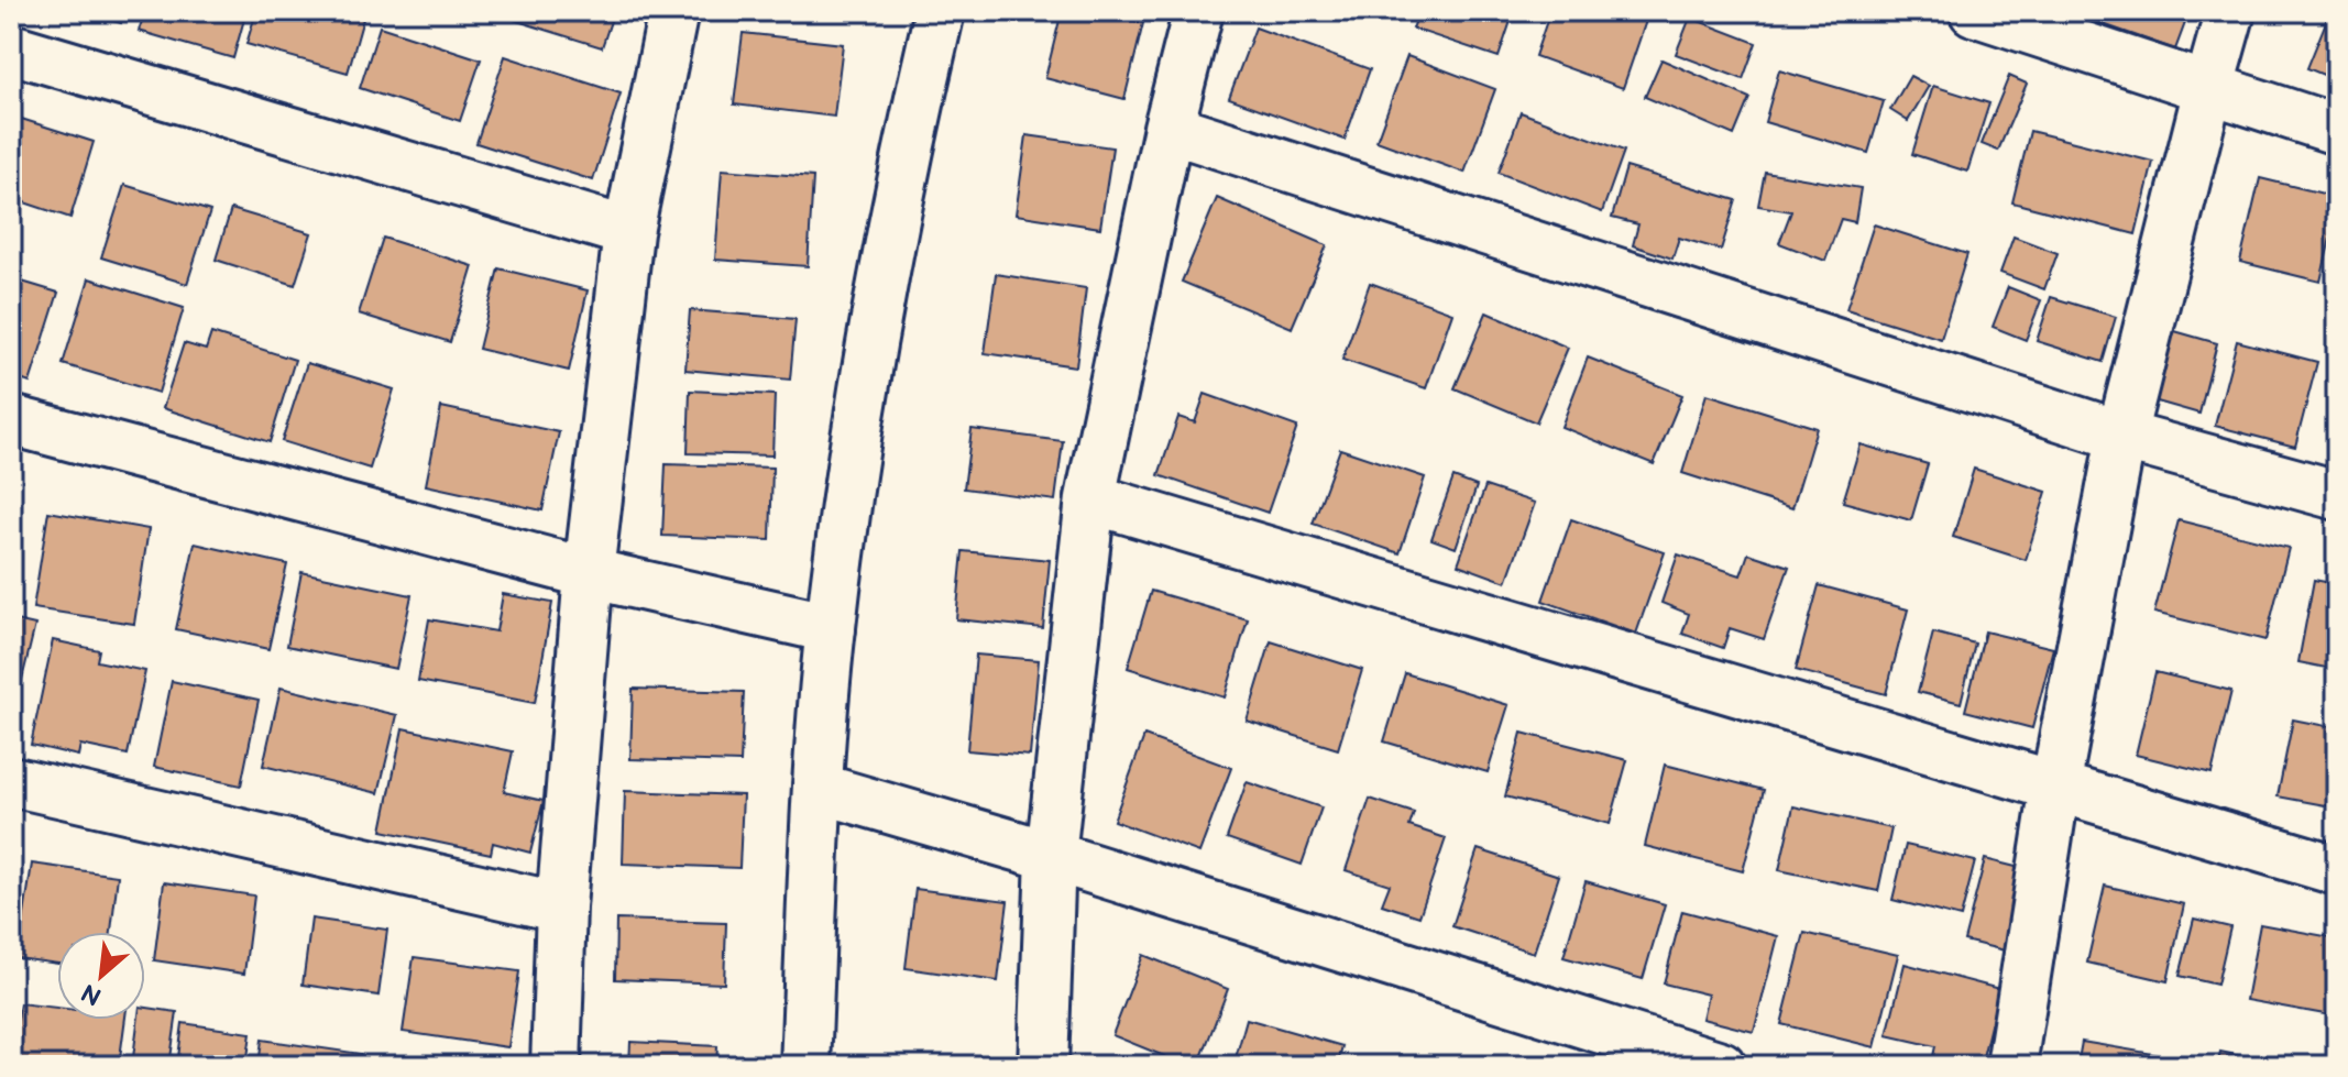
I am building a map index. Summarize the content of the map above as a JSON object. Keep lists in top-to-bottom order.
{
  "north": "bottom left"
}
